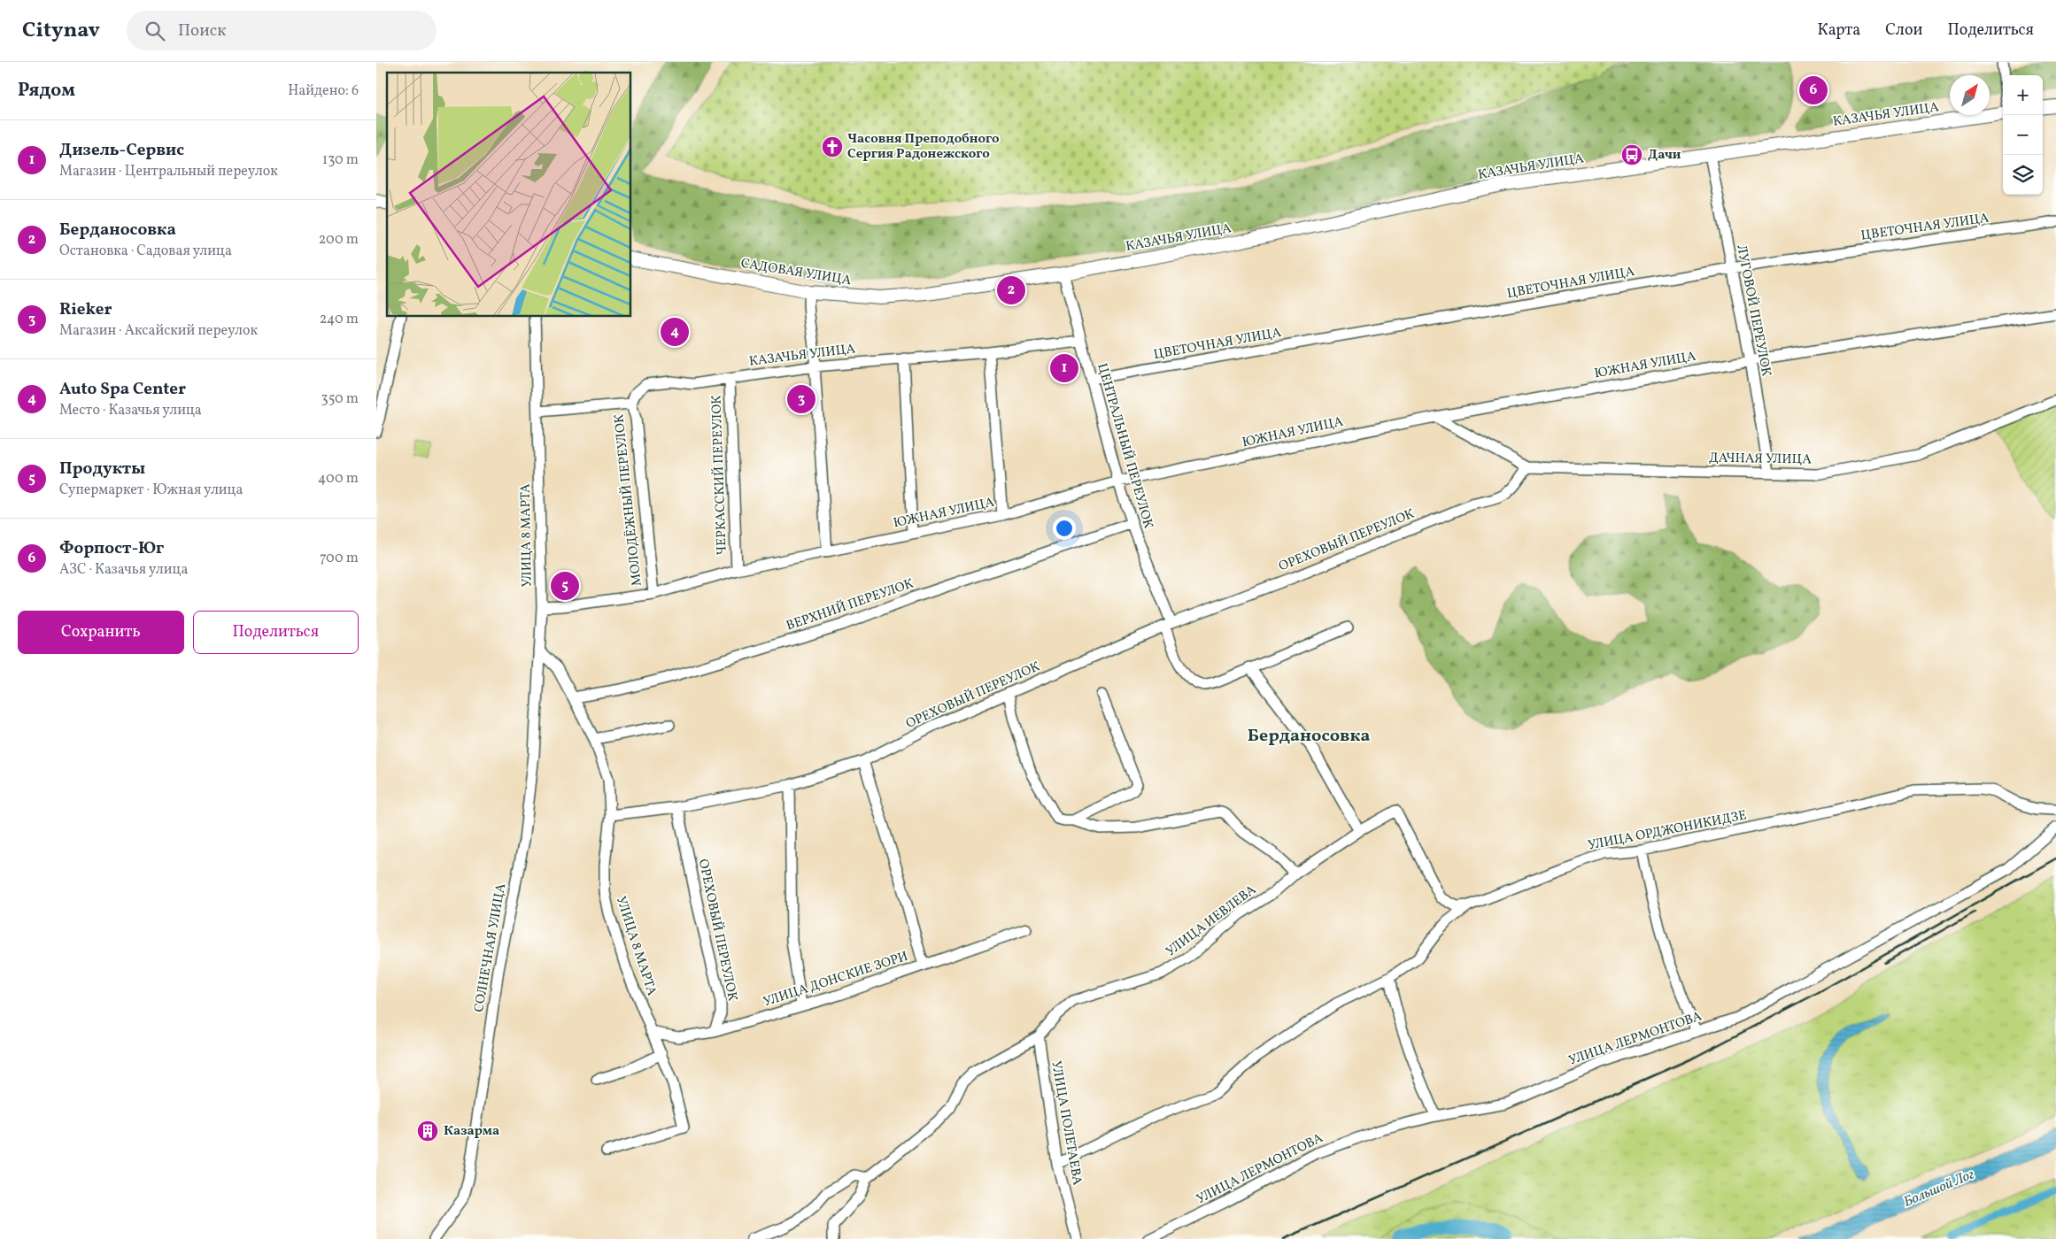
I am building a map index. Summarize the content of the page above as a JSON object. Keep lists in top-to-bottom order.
{
  "streets": {
    "main road": ["КАЗАЧЬЯ УЛИЦА", "САДОВАЯ УЛИЦА"],
    "street": [
      "ЦВЕТОЧНАЯ УЛИЦА",
      "ЛУГОВОЙ ПЕРЕУЛОК",
      "ЮЖНАЯ УЛИЦА",
      "ЦЕНТРАЛЬНЫЙ ПЕРЕУЛОК",
      "ДАЧНАЯ УЛИЦА",
      "ЧЕРКАССКИЙ ПЕРЕУЛОК",
      "МОЛОДЁЖНЫЙ ПЕРЕУЛОК",
      "УЛИЦА 8 МАРТА",
      "ОРЕХОВЫЙ ПЕРЕУЛОК",
      "ВЕРХНИЙ ПЕРЕУЛОК",
      "УЛИЦА ОРДЖОНИКИДЗЕ",
      "УЛИЦА ИЕВЛЕВА",
      "СОЛНЕЧНАЯ УЛИЦА",
      "УЛИЦА ДОНСКИЕ ЗОРИ",
      "УЛИЦА ЛЕРМОНТОВА",
      "УЛИЦА ПОЛЕТАЕВА"
    ]
  },
  "crossings": [
    ["КАЗАЧЬЯ УЛИЦА", "САДОВАЯ УЛИЦА"],
    ["КАЗАЧЬЯ УЛИЦА", "ЛУГОВОЙ ПЕРЕУЛОК"],
    ["КАЗАЧЬЯ УЛИЦА", "ЦЕНТРАЛЬНЫЙ ПЕРЕУЛОК"],
    ["КАЗАЧЬЯ УЛИЦА", "ЧЕРКАССКИЙ ПЕРЕУЛОК"],
    ["КАЗАЧЬЯ УЛИЦА", "МОЛОДЁЖНЫЙ ПЕРЕУЛОК"],
    ["ЦВЕТОЧНАЯ УЛИЦА", "ЛУГОВОЙ ПЕРЕУЛОК"],
    ["ЦВЕТОЧНАЯ УЛИЦА", "ЦЕНТРАЛЬНЫЙ ПЕРЕУЛОК"],
    ["САДОВАЯ УЛИЦА", "ЦЕНТРАЛЬНЫЙ ПЕРЕУЛОК"],
    ["ЛУГОВОЙ ПЕРЕУЛОК", "ЮЖНАЯ УЛИЦА"],
    ["ЛУГОВОЙ ПЕРЕУЛОК", "ДАЧНАЯ УЛИЦА"],
    ["ЮЖНАЯ УЛИЦА", "ЦЕНТРАЛЬНЫЙ ПЕРЕУЛОК"],
    ["ЮЖНАЯ УЛИЦА", "ЧЕРКАССКИЙ ПЕРЕУЛОК"],
    ["ЮЖНАЯ УЛИЦА", "МОЛОДЁЖНЫЙ ПЕРЕУЛОК"],
    ["ЮЖНАЯ УЛИЦА", "УЛИЦА 8 МАРТА"],
    ["ЦЕНТРАЛЬНЫЙ ПЕРЕУЛОК", "ОРЕХОВЫЙ ПЕРЕУЛОК"],
    ["ЦЕНТРАЛЬНЫЙ ПЕРЕУЛОК", "ВЕРХНИЙ ПЕРЕУЛОК"],
    ["ДАЧНАЯ УЛИЦА", "ОРЕХОВЫЙ ПЕРЕУЛОК"],
    ["УЛИЦА 8 МАРТА", "ОРЕХОВЫЙ ПЕРЕУЛОК"],
    ["УЛИЦА 8 МАРТА", "ВЕРХНИЙ ПЕРЕУЛОК"],
    ["УЛИЦА 8 МАРТА", "СОЛНЕЧНАЯ УЛИЦА"],
    ["УЛИЦА 8 МАРТА", "УЛИЦА ДОНСКИЕ ЗОРИ"],
    ["ОРЕХОВЫЙ ПЕРЕУЛОК", "УЛИЦА ДОНСКИЕ ЗОРИ"],
    ["УЛИЦА ОРДЖОНИКИДЗЕ", "УЛИЦА ИЕВЛЕВА"],
    ["УЛИЦА ОРДЖОНИКИДЗЕ", "УЛИЦА ПОЛЕТАЕВА"],
    ["УЛИЦА ИЕВЛЕВА", "УЛИЦА ПОЛЕТАЕВА"]
  ],
  "districts": ["Берданосовка"],
  "water": ["Большой Лог"],
  "places": {
    "church": ["Часовня Преподобного Сергия Радонежского"],
    "bus stop": ["Дачи"],
    "building": ["Казарма"]
  },
  "north": "top right",
  "page": {
    "header": "Citynav",
    "search": "Поиск",
    "nav": ["Карта", "Слои", "Поделиться"],
    "heading": ["Рядом", "Найдено: 6"],
    "pins": [
      "6",
      "2",
      "4",
      "1",
      "3",
      "5"
    ],
    "map_buttons": ["+", "−"],
    "list": [
      {
        "mark": "1",
        "name": "Дизель-Сервис",
        "note": "Магазин · Центральный переулок",
        "value": "130 m"
      },
      {
        "mark": "2",
        "name": "Берданосовка",
        "note": "Остановка · Садовая улица",
        "value": "200 m"
      },
      {
        "mark": "3",
        "name": "Rieker",
        "note": "Магазин · Аксайский переулок",
        "value": "240 m"
      },
      {
        "mark": "4",
        "name": "Auto Spa Center",
        "note": "Место · Казачья улица",
        "value": "350 m"
      },
      {
        "mark": "5",
        "name": "Продукты",
        "note": "Супермаркет · Южная улица",
        "value": "400 m"
      },
      {
        "mark": "6",
        "name": "Форпост-Юг",
        "note": "АЗС · Казачья улица",
        "value": "700 m"
      }
    ],
    "buttons": ["Сохранить", "Поделиться"]
  }
}
